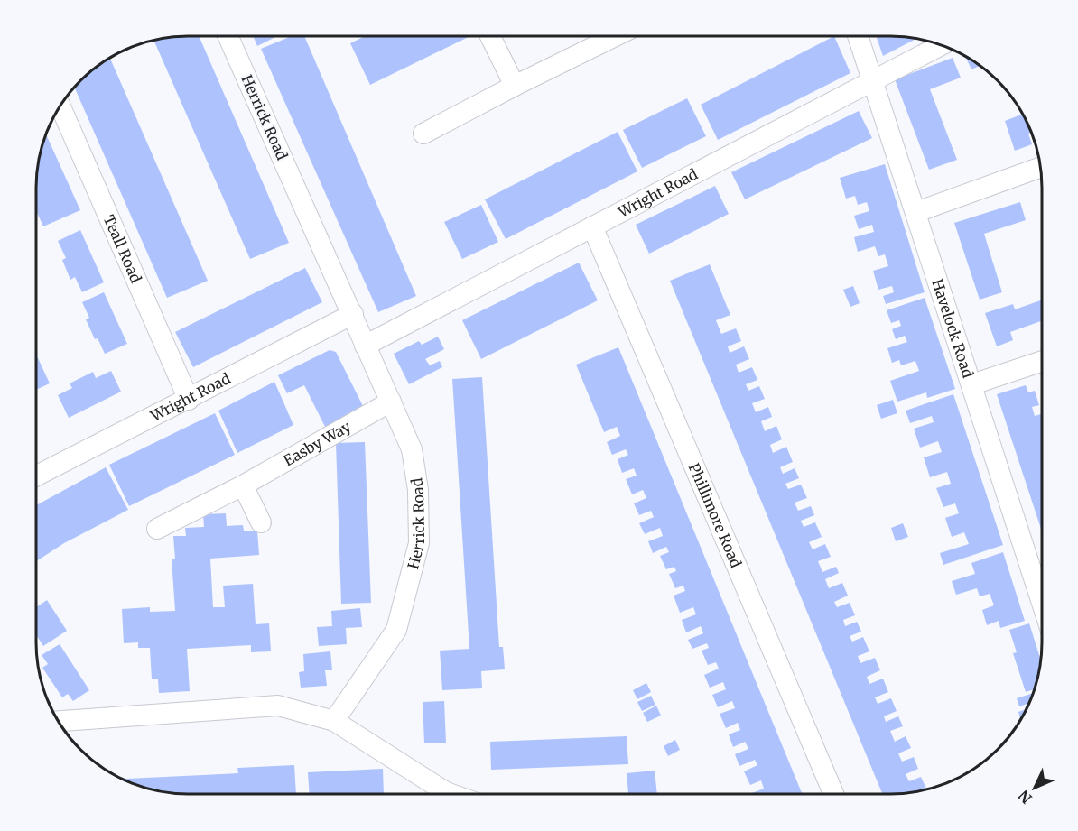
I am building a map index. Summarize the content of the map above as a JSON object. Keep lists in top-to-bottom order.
{
  "streets": {
    "street": [
      "Herrick Road",
      "Wright Road",
      "Teall Road",
      "Havelock Road",
      "Easby Way",
      "Phillimore Road"
    ]
  },
  "crossings": [
    ["Herrick Road", "Wright Road"],
    ["Herrick Road", "Easby Way"],
    ["Wright Road", "Teall Road"],
    ["Wright Road", "Havelock Road"],
    ["Wright Road", "Phillimore Road"]
  ],
  "north": "bottom left"
}
